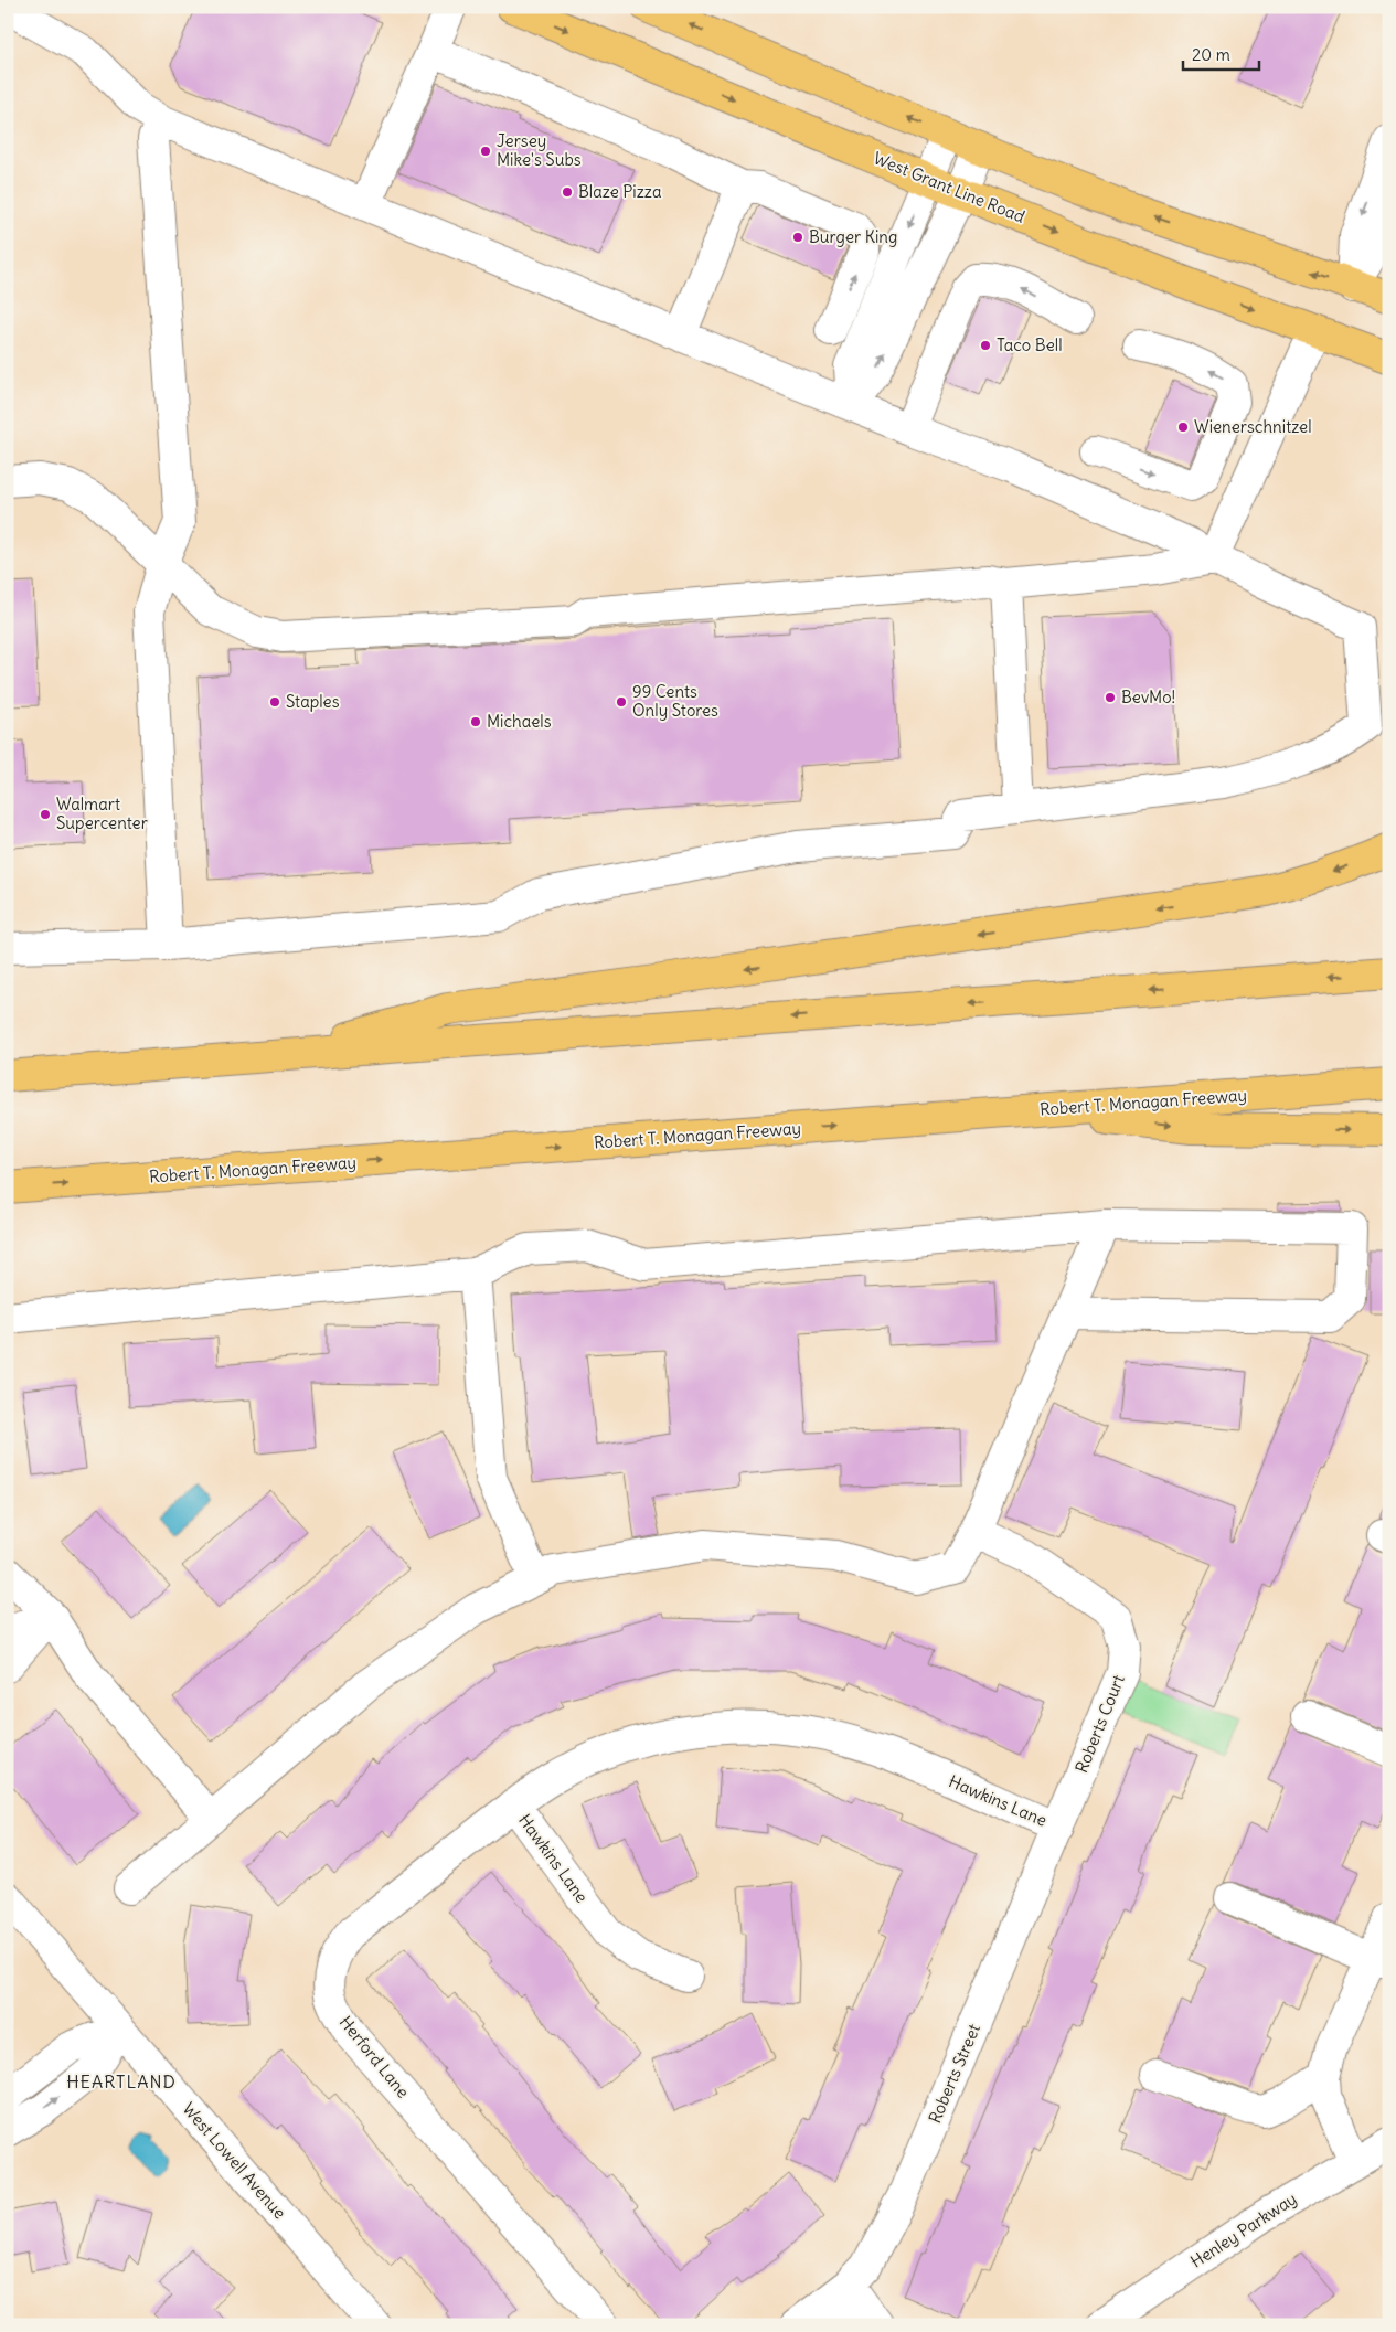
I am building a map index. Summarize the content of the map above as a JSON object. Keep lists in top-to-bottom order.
{
  "streets": {
    "main road": ["West Grant Line Road", "Robert T. Monagan Freeway"],
    "street": [
      "Roberts Court",
      "Hawkins Lane",
      "Herford Lane",
      "Roberts Street",
      "West Lowell Avenue",
      "Henley Parkway"
    ]
  },
  "crossings": [
    ["Roberts Court", "Hawkins Lane"],
    ["Roberts Court", "Roberts Street"],
    ["Hawkins Lane", "Herford Lane"],
    ["Hawkins Lane", "Roberts Street"]
  ],
  "districts": ["HEARTLAND"],
  "places": [
    "Jersey Mike's Subs",
    "Blaze Pizza",
    "Burger King",
    "Taco Bell",
    "Wienerschnitzel",
    "BevMo!",
    "Staples",
    "99 Cents Only Stores",
    "Michaels",
    "Walmart Supercenter"
  ],
  "scale_bar": "20 m"
}
